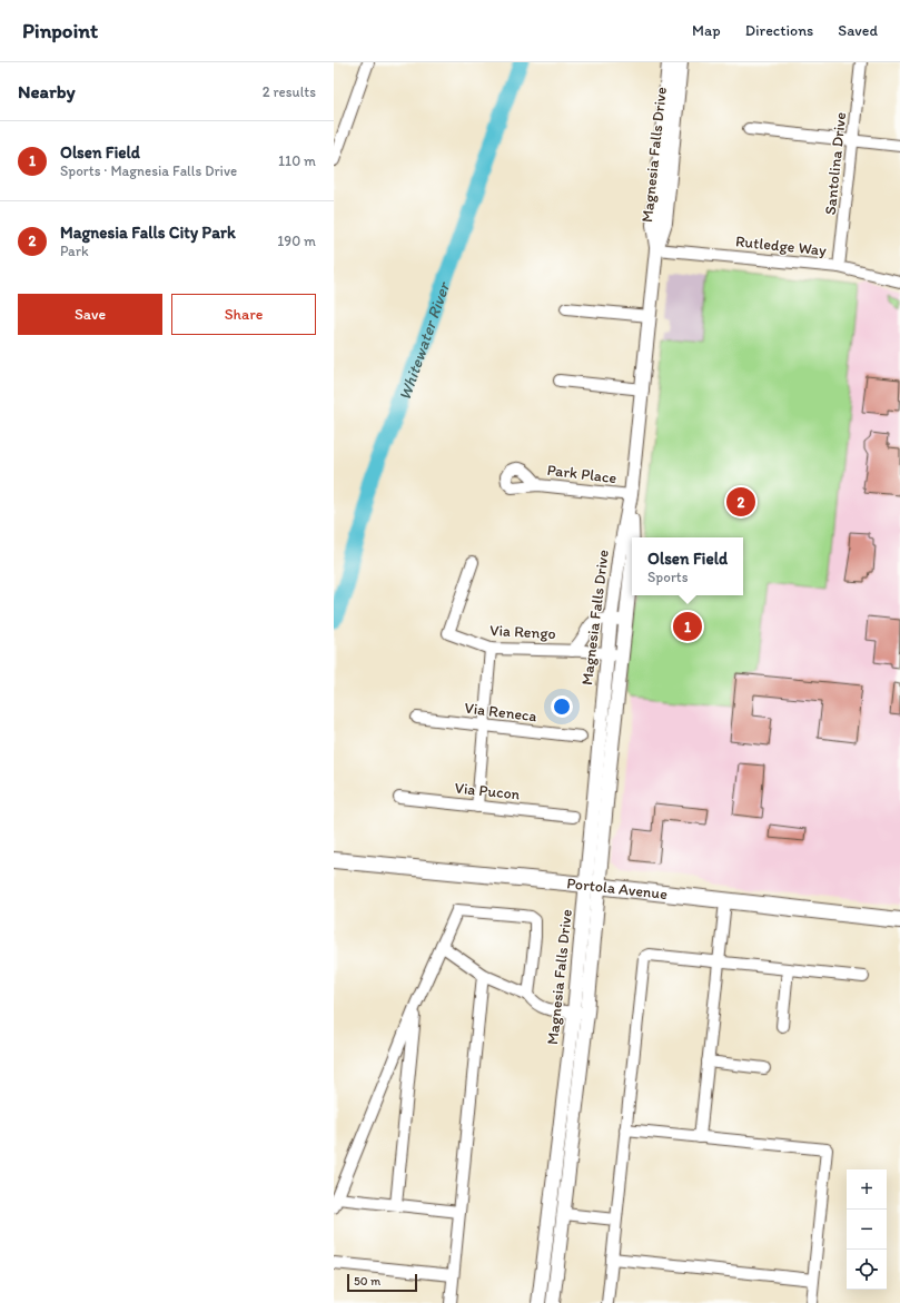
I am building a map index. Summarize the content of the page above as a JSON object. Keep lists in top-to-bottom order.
{
  "streets": {
    "main road": ["Portola Avenue"],
    "street": [
      "Magnesia Falls Drive",
      "Santolina Drive",
      "Rutledge Way",
      "Park Place",
      "Via Rengo",
      "Via Reneca",
      "Via Pucon"
    ]
  },
  "crossings": [
    ["Magnesia Falls Drive", "Rutledge Way"],
    ["Magnesia Falls Drive", "Park Place"],
    ["Magnesia Falls Drive", "Via Rengo"],
    ["Magnesia Falls Drive", "Portola Avenue"],
    ["Santolina Drive", "Rutledge Way"]
  ],
  "water": ["Whitewater River"],
  "scale_bar": "50 m",
  "page": {
    "header": "Pinpoint",
    "nav": ["Map", "Directions", "Saved"],
    "heading": ["Nearby", "2 results"],
    "list": [
      {
        "mark": "1",
        "name": "Olsen Field",
        "note": "Sports · Magnesia Falls Drive",
        "value": "110 m"
      },
      {
        "mark": "2",
        "name": "Magnesia Falls City Park",
        "note": "Park",
        "value": "190 m"
      }
    ],
    "buttons": ["Save", "Share"],
    "pins": ["2", "1"],
    "popup": ["Olsen Field", "Sports"],
    "map_buttons": ["+", "−"],
    "scale": "50 m"
  }
}
